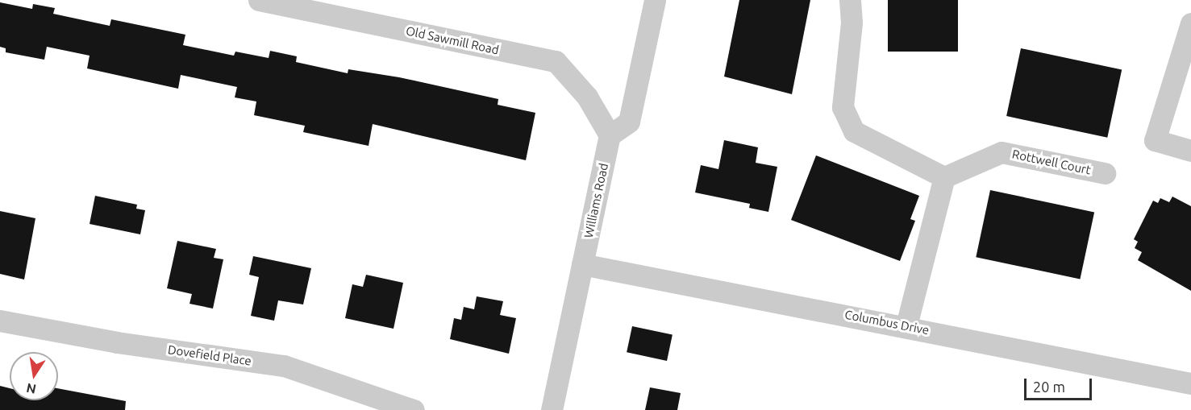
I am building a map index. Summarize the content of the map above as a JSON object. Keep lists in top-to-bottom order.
{
  "streets": {
    "street": [
      "Old Sawmill Road",
      "Rottwell Court",
      "Williams Road",
      "Columbus Drive",
      "Dovefield Place"
    ]
  },
  "crossings": [
    ["Old Sawmill Road", "Williams Road"],
    ["Williams Road", "Columbus Drive"]
  ],
  "scale_bar": "20 m",
  "north": "bottom"
}
